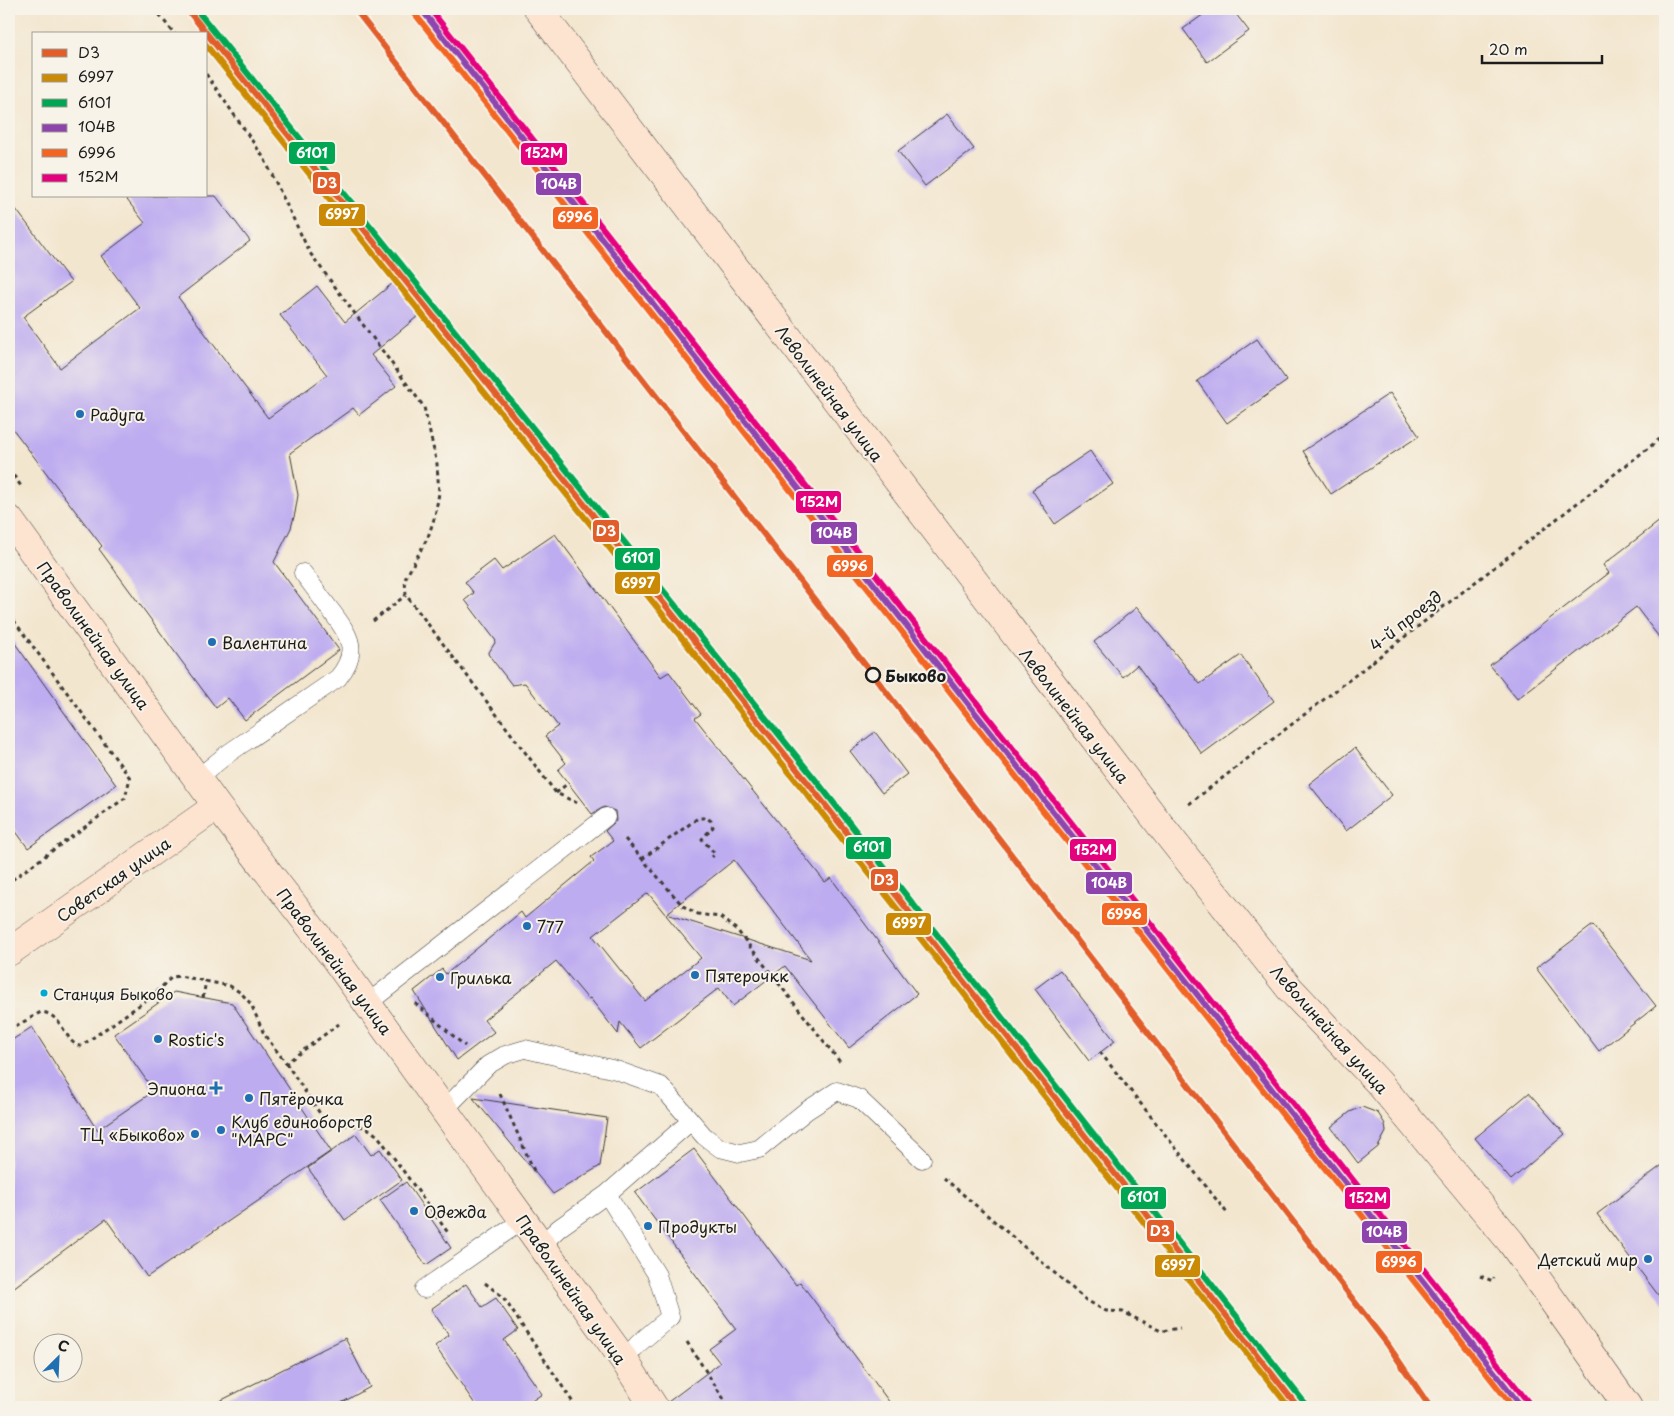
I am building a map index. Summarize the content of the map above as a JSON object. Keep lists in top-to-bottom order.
{
  "streets": {
    "main road": ["Леволинейная улица", "Праволинейная улица", "Советская улица"],
    "path": ["4-й проезд"]
  },
  "crossings": [
    ["Леволинейная улица", "4-й проезд"],
    ["Праволинейная улица", "Советская улица"]
  ],
  "places": {
    "other": [
      "Радуга",
      "Валентина",
      "Быково",
      "777",
      "Пятерочкк",
      "Грилька",
      "Станция Быково",
      "Rostic's",
      "Пятёрочка",
      "Клуб единоборств \"МАРС\"",
      "ТЦ «Быково»",
      "Одежда",
      "Продукты",
      "Детский мир"
    ],
    "health": ["Эпиона"]
  },
  "lines": [
    "transit line D3",
    "transit line 6101",
    "transit line 104В",
    "transit line 152М",
    "transit line 6996",
    "transit line 6997"
  ],
  "legend": [
    "D3",
    "6997",
    "6101",
    "104В",
    "6996",
    "152М"
  ],
  "scale_bar": "20 m",
  "north": "top right"
}
